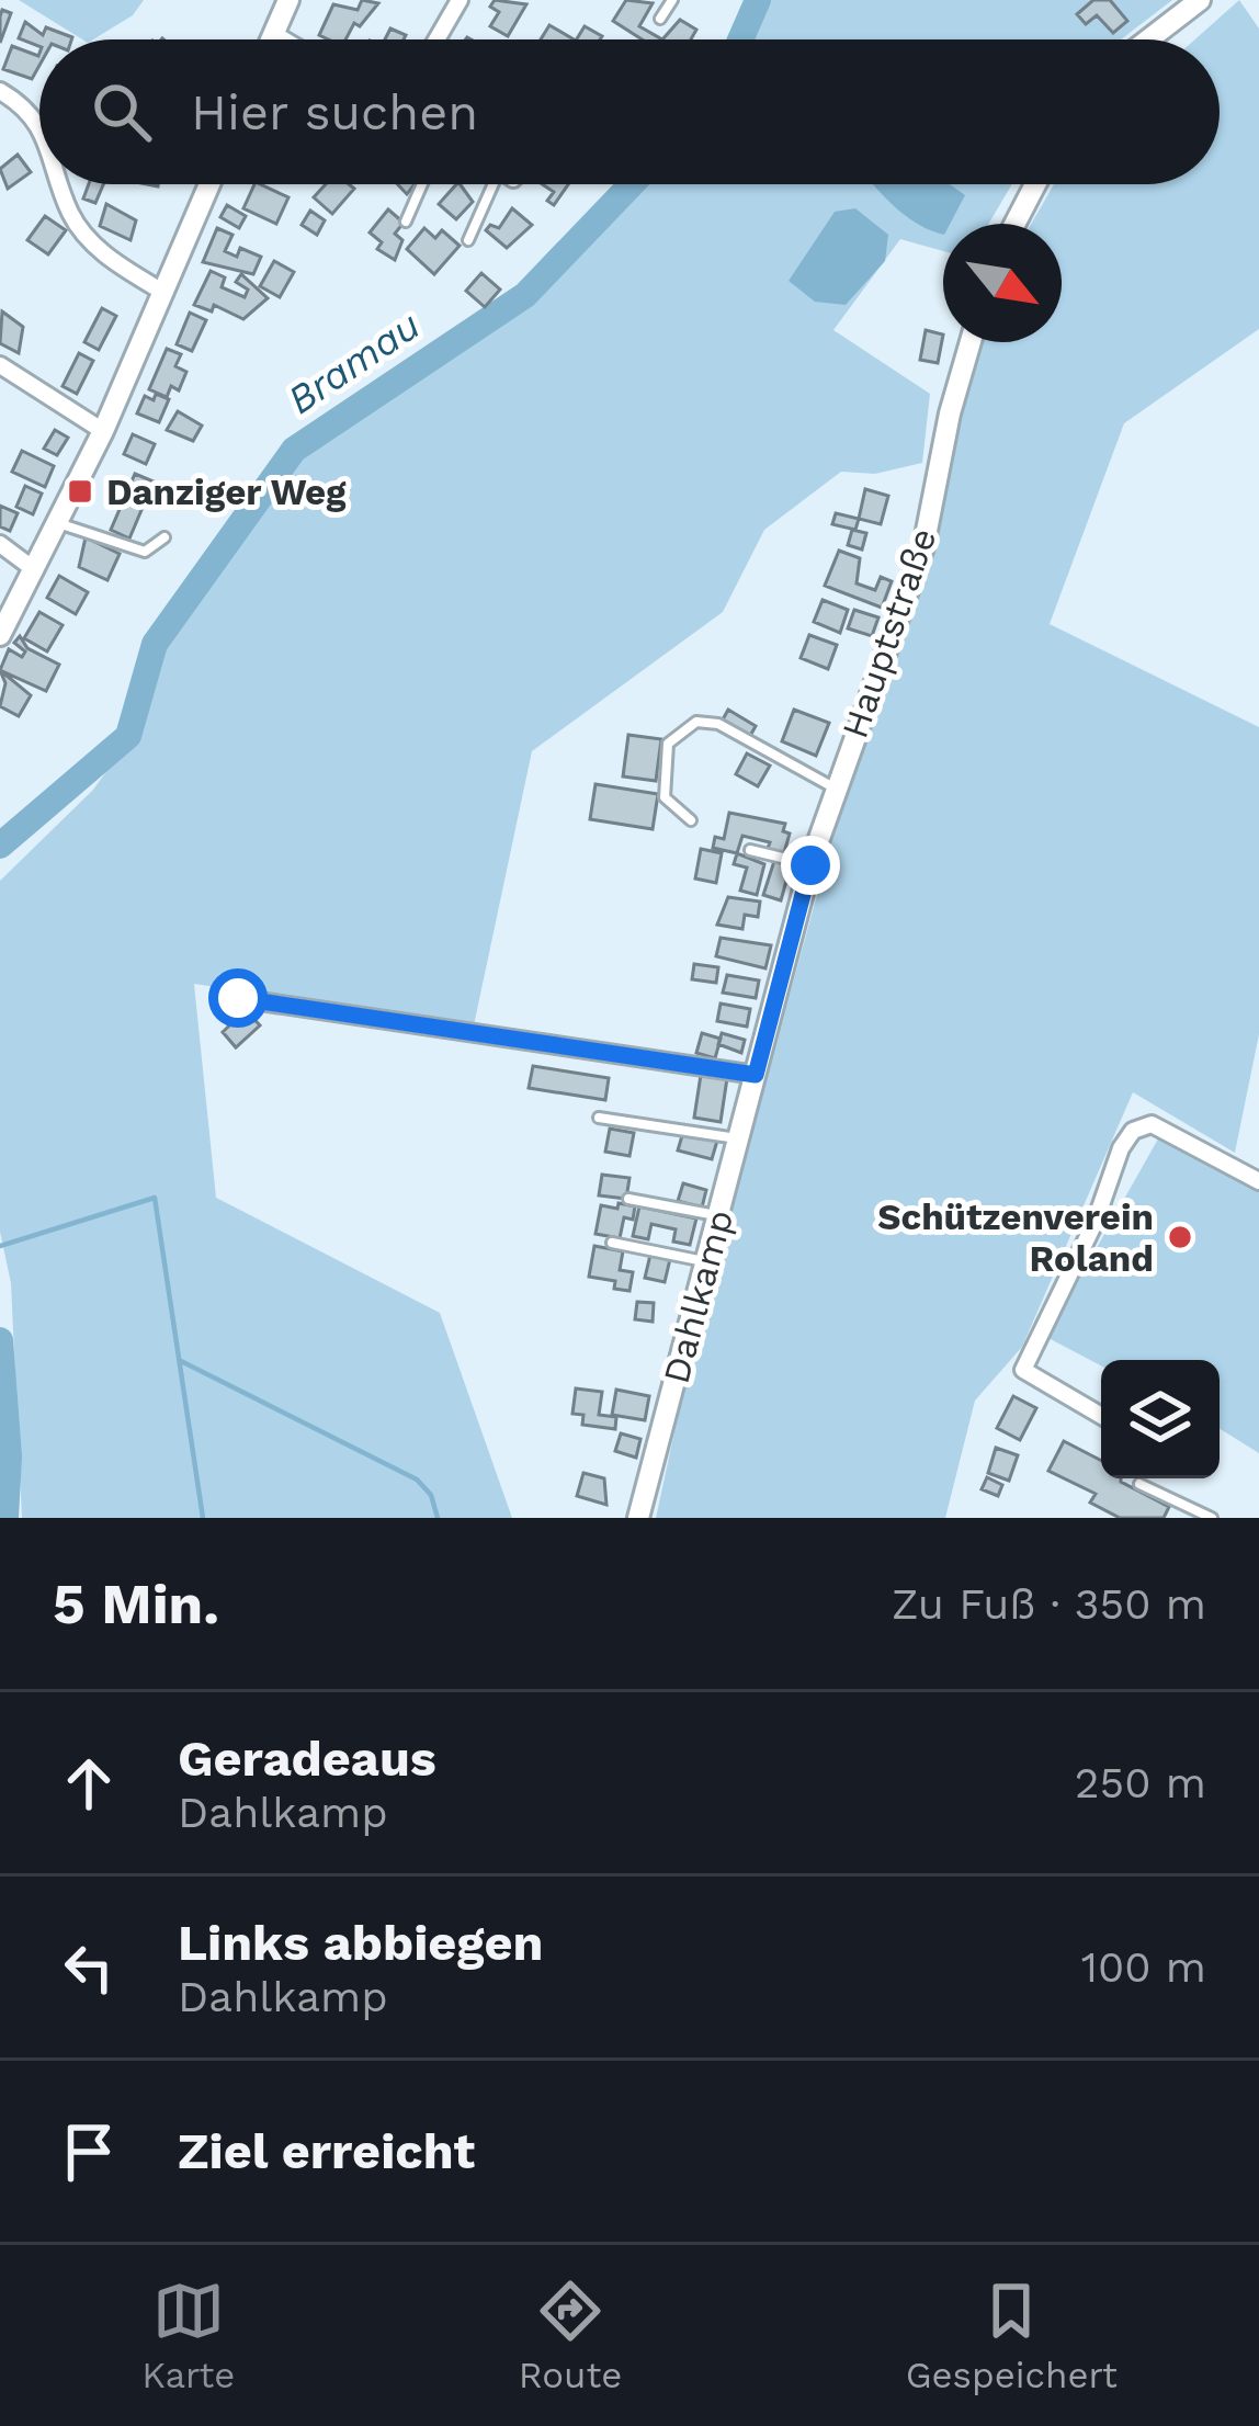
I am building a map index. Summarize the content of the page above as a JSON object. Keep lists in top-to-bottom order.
{
  "streets": {
    "street": ["Hauptstraße", "Dahlkamp"]
  },
  "crossings": [
    ["Hauptstraße", "Dahlkamp"]
  ],
  "water": ["Bramau"],
  "places": {
    "transit": ["Danziger Weg"],
    "other": ["Schützenverein Roland"]
  },
  "north": "bottom right",
  "page": {
    "search": "Hier suchen",
    "heading": ["5 Min.", "Zu Fuß · 350 m"],
    "list": [
      ["Geradeaus", "Dahlkamp", "250 m"],
      ["Links abbiegen", "Dahlkamp", "100 m"],
      "Ziel erreicht"
    ],
    "nav": ["Karte", "Route", "Gespeichert"]
  }
}
